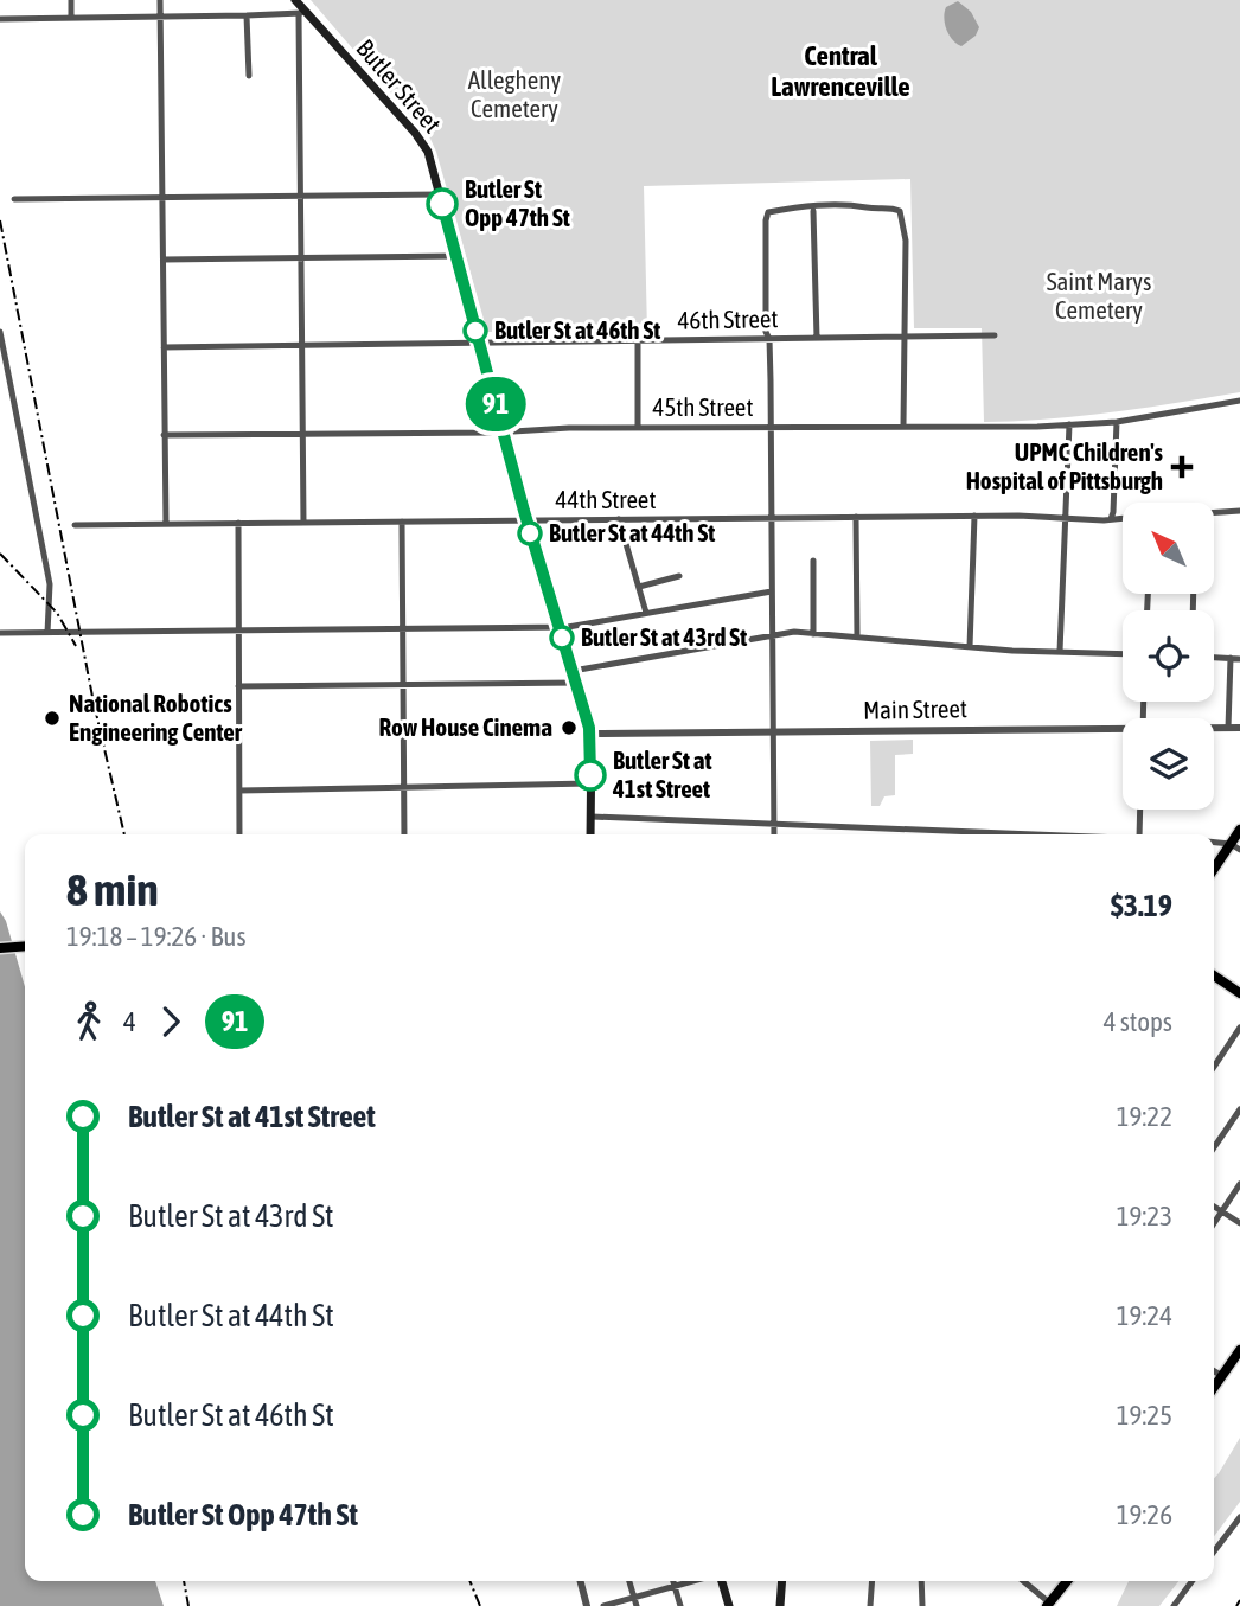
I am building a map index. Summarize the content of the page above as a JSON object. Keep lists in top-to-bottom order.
{
  "streets": {
    "main road": ["Butler Street"],
    "street": [
      "46th Street",
      "45th Street",
      "44th Street",
      "Main Street"
    ]
  },
  "crossings": [
    ["Butler Street", "46th Street"],
    ["Butler Street", "45th Street"],
    ["Butler Street", "44th Street"],
    ["Butler Street", "Main Street"]
  ],
  "districts": ["Central Lawrenceville"],
  "parks": ["Allegheny Cemetery", "Saint Marys Cemetery"],
  "places": {
    "other": [
      "Butler St Opp 47th St",
      "Butler St at 46th St",
      "Butler St at 44th St",
      "Butler St at 43rd St",
      "National Robotics Engineering Center",
      "Row House Cinema",
      "Butler St at 41st Street"
    ],
    "health": ["UPMC Children's Hospital of Pittsburgh"]
  },
  "lines": ["bus line 91"],
  "north": "top left",
  "page": {
    "on_map": "91",
    "heading": ["8 min", "19:18 – 19:26 · Bus", "$3.19"],
    "legs": ["4", "91", "4 stops"],
    "list": [
      {
        "name": "Butler St at 41st Street",
        "value": "19:22"
      },
      {
        "name": "Butler St at 43rd St",
        "value": "19:23"
      },
      {
        "name": "Butler St at 44th St",
        "value": "19:24"
      },
      {
        "name": "Butler St at 46th St",
        "value": "19:25"
      },
      {
        "name": "Butler St Opp 47th St",
        "value": "19:26"
      }
    ]
  }
}
